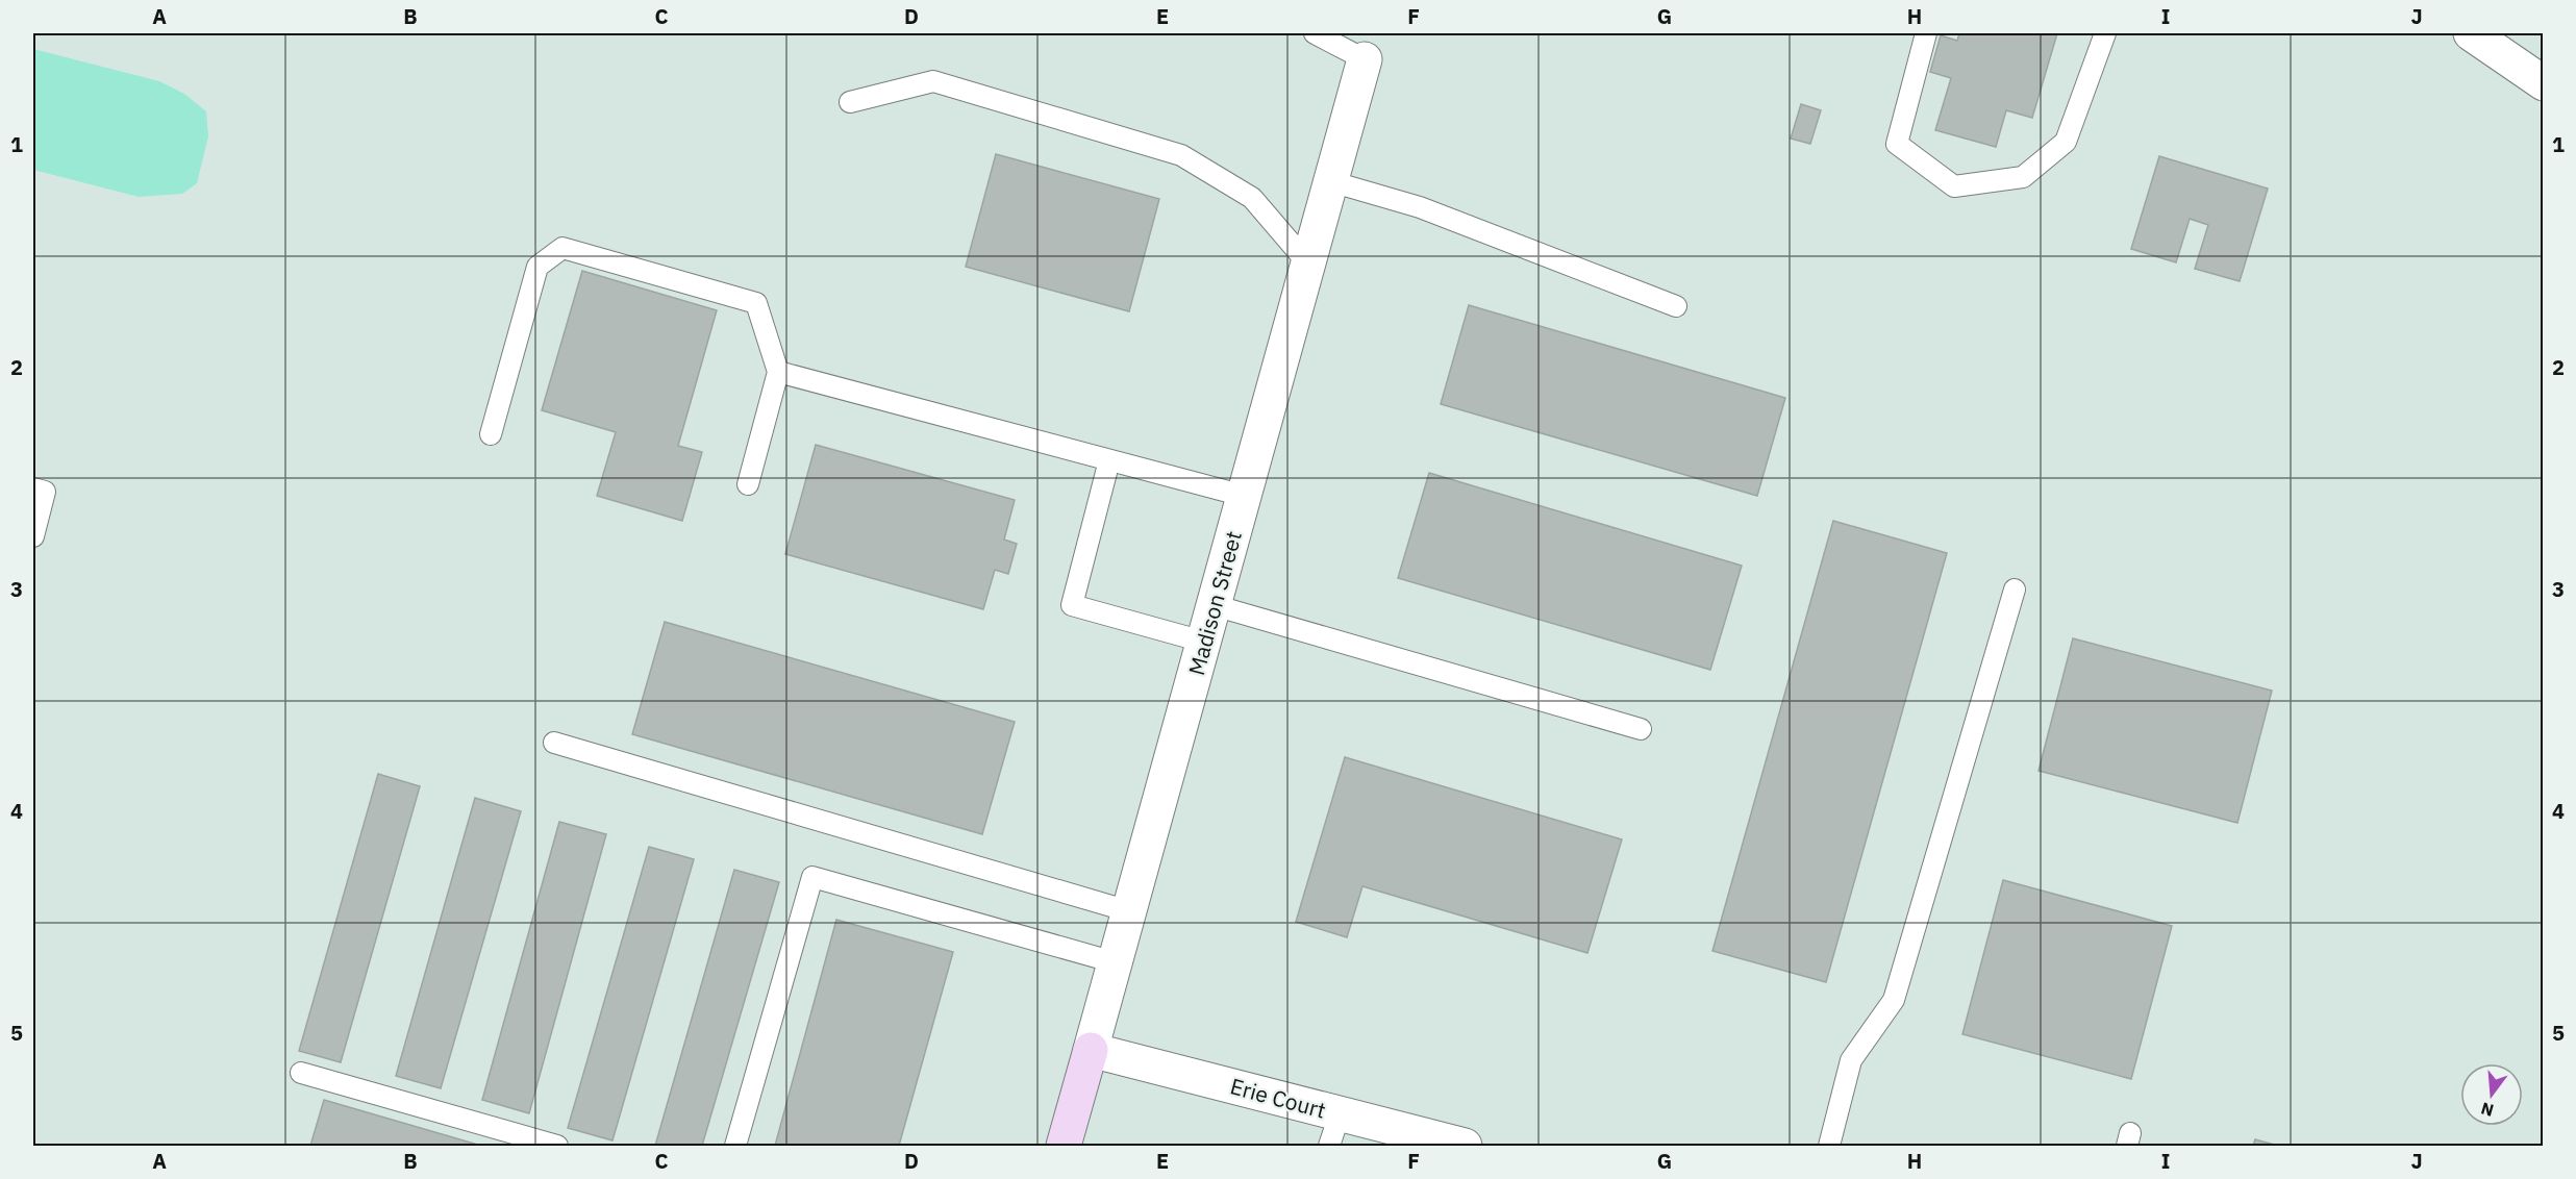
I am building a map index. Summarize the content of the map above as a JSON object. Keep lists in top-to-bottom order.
{
  "streets": {
    "street": ["Madison Street", "Erie Court"]
  },
  "crossings": [
    ["Madison Street", "Erie Court"]
  ],
  "north": "bottom",
  "grid": {
    "columns": [
      "A",
      "B",
      "C",
      "D",
      "E",
      "F",
      "G",
      "H",
      "I",
      "J"
    ],
    "rows": [
      "1",
      "2",
      "3",
      "4",
      "5"
    ]
  }
}
